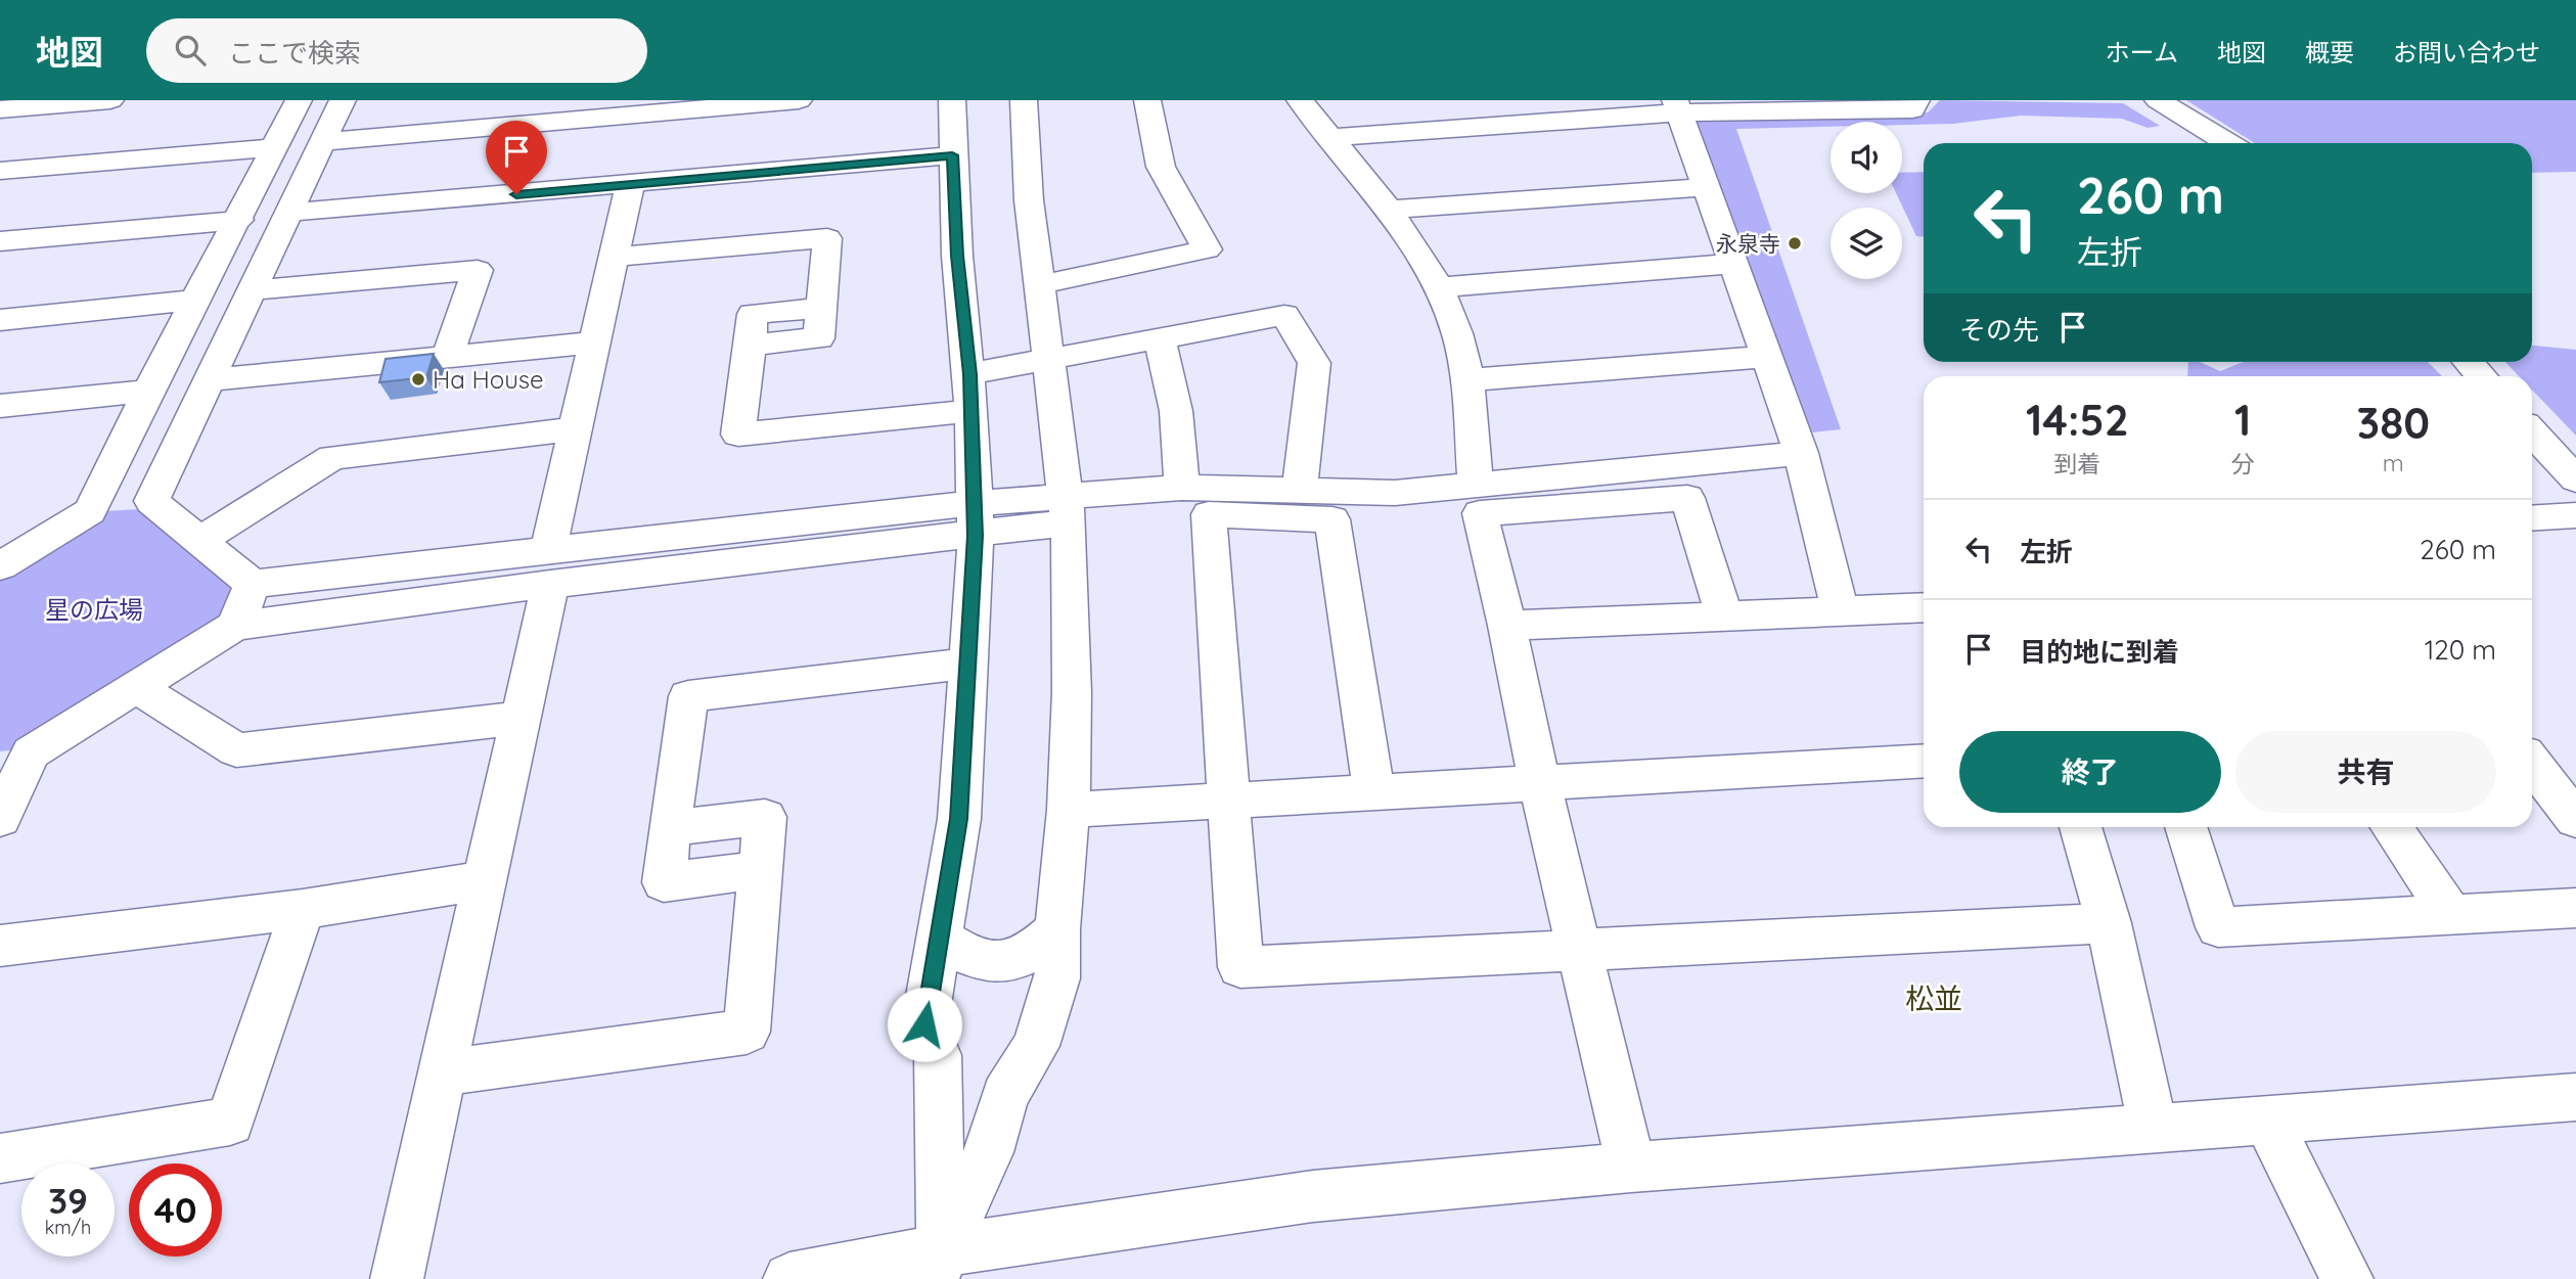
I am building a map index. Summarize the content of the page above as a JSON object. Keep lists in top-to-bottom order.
{
  "districts": ["松並"],
  "parks": ["星の広場"],
  "places": ["永泉寺", "Ha House"],
  "page": {
    "header": "地図",
    "search": "ここで検索",
    "nav": [
      "ホーム",
      "地図",
      "概要",
      "お問い合わせ"
    ],
    "turn": ["260 m", "左折"],
    "then": "その先",
    "eta": [
      "14:52",
      "到着",
      "1",
      "分",
      "380",
      "m"
    ],
    "list": [
      {
        "name": "左折",
        "value": "260 m"
      },
      {
        "name": "目的地に到着",
        "value": "120 m"
      }
    ],
    "buttons": ["終了", "共有"],
    "speed": "39 km/h",
    "limit": "40"
  }
}
